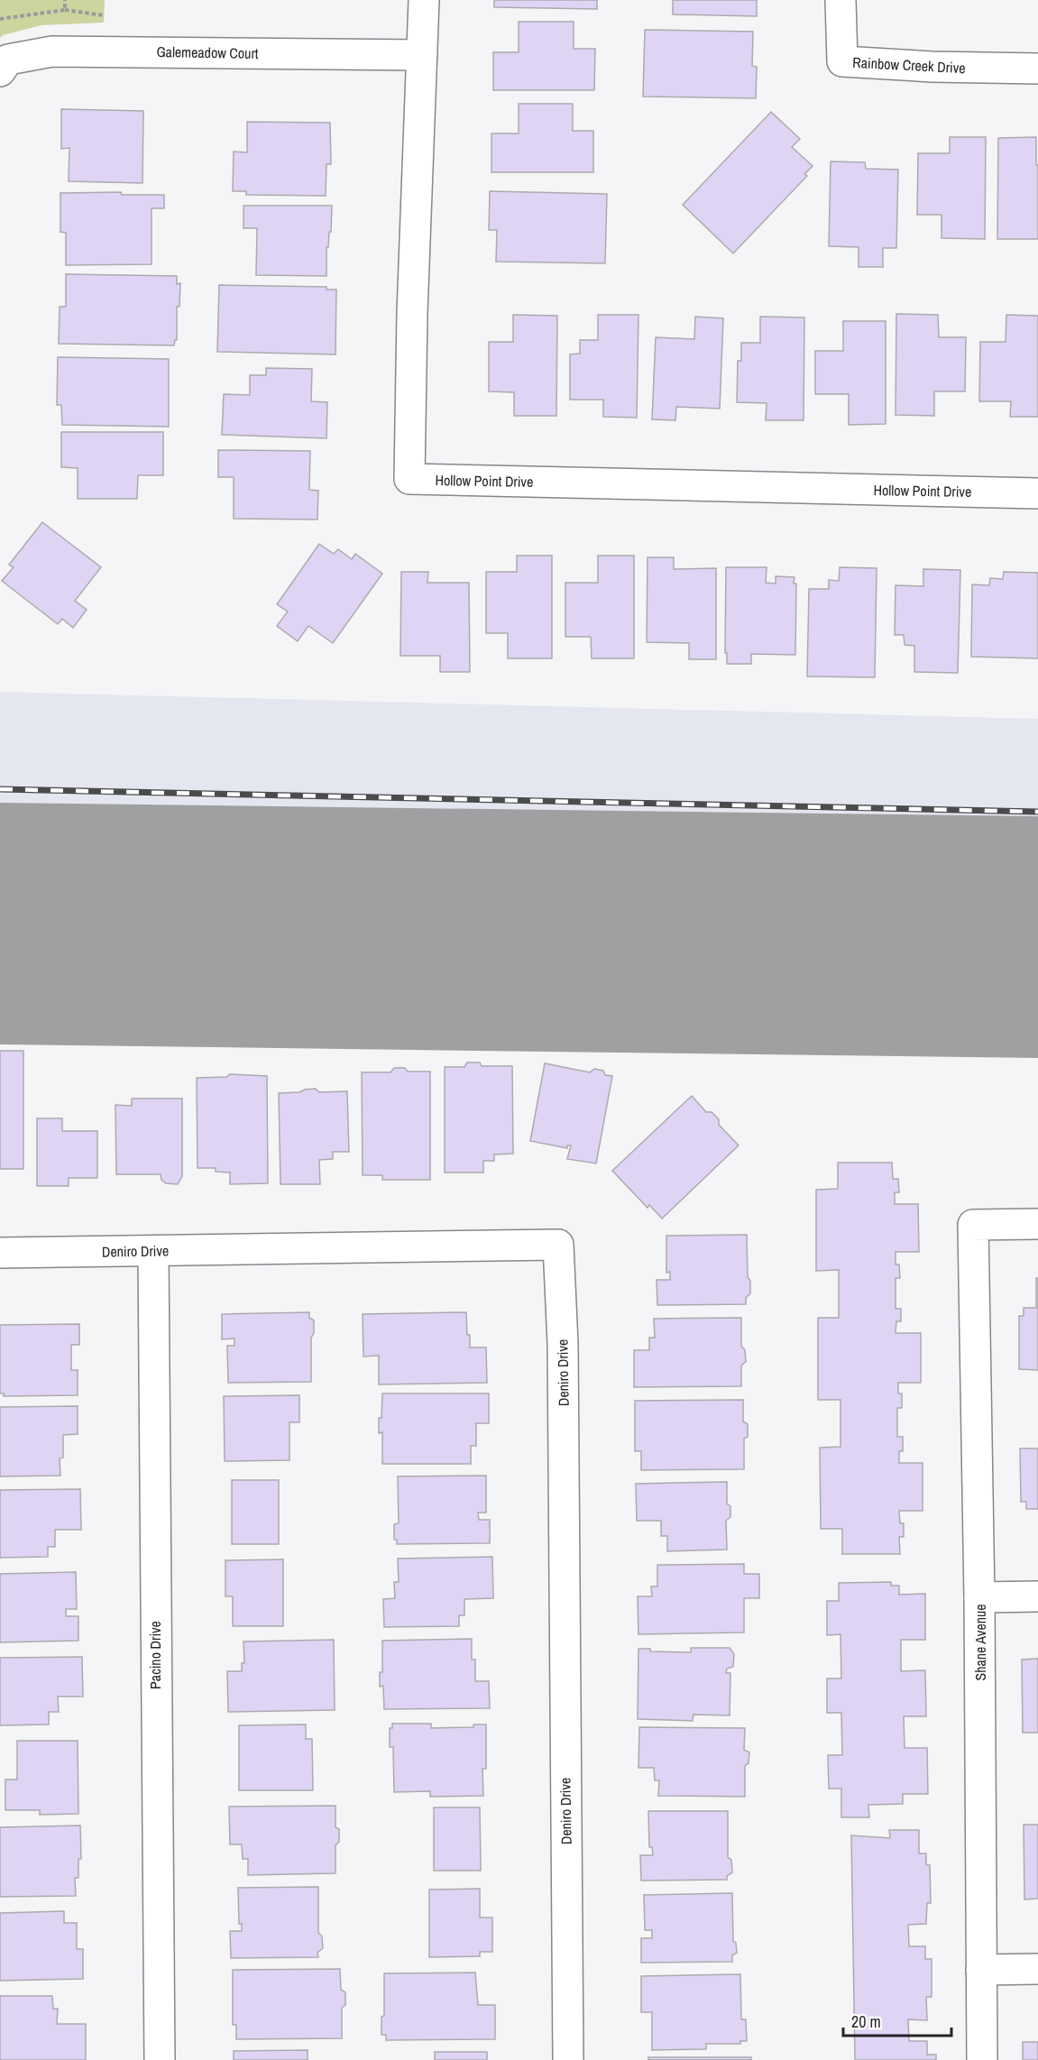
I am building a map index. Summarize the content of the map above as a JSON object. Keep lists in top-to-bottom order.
{
  "streets": {
    "street": [
      "Galemeadow Court",
      "Rainbow Creek Drive",
      "Hollow Point Drive",
      "Deniro Drive",
      "Shane Avenue",
      "Pacino Drive"
    ]
  },
  "crossings": [
    ["Galemeadow Court", "Hollow Point Drive"],
    ["Deniro Drive", "Pacino Drive"]
  ],
  "scale_bar": "20 m"
}
